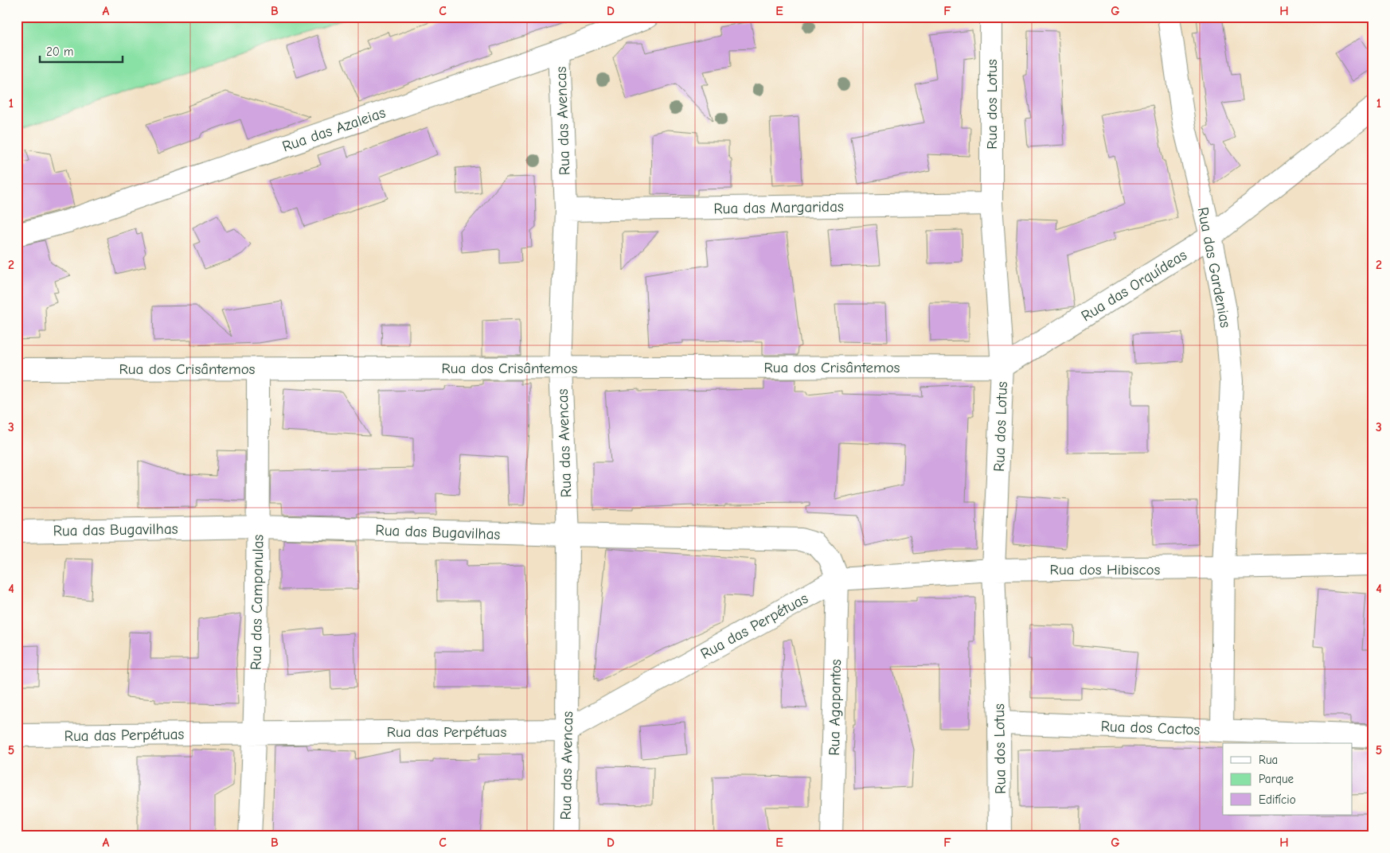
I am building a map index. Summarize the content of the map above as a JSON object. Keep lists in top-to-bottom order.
{
  "streets": {
    "street": [
      "Rua dos Lotus",
      "Rua das Avencas",
      "Rua das Azaleias",
      "Rua das Margaridas",
      "Rua das Gardenias",
      "Rua das Orquídeas",
      "Rua dos Crisântemos",
      "Rua das Bugavilhas",
      "Rua dos Hibiscos",
      "Rua das Campanulas",
      "Rua das Perpétuas",
      "Rua Agapantos",
      "Rua dos Cactos"
    ]
  },
  "crossings": [
    ["Rua dos Lotus", "Rua das Margaridas"],
    ["Rua dos Lotus", "Rua das Orquídeas"],
    ["Rua dos Lotus", "Rua dos Crisântemos"],
    ["Rua dos Lotus", "Rua dos Hibiscos"],
    ["Rua dos Lotus", "Rua dos Cactos"],
    ["Rua das Avencas", "Rua das Azaleias"],
    ["Rua das Avencas", "Rua das Margaridas"],
    ["Rua das Avencas", "Rua dos Crisântemos"],
    ["Rua das Avencas", "Rua das Bugavilhas"],
    ["Rua das Avencas", "Rua das Perpétuas"],
    ["Rua das Gardenias", "Rua das Orquídeas"],
    ["Rua das Gardenias", "Rua dos Hibiscos"],
    ["Rua das Gardenias", "Rua dos Cactos"],
    ["Rua das Orquídeas", "Rua dos Crisântemos"],
    ["Rua dos Crisântemos", "Rua das Campanulas"],
    ["Rua das Bugavilhas", "Rua dos Hibiscos"],
    ["Rua das Bugavilhas", "Rua das Campanulas"],
    ["Rua das Bugavilhas", "Rua das Perpétuas"],
    ["Rua das Bugavilhas", "Rua Agapantos"],
    ["Rua dos Hibiscos", "Rua das Perpétuas"],
    ["Rua dos Hibiscos", "Rua Agapantos"],
    ["Rua das Campanulas", "Rua das Perpétuas"],
    ["Rua das Perpétuas", "Rua Agapantos"]
  ],
  "legend": ["Rua", "Parque", "Edifício"],
  "scale_bar": "20 m",
  "grid": {
    "columns": [
      "A",
      "B",
      "C",
      "D",
      "E",
      "F",
      "G",
      "H"
    ],
    "rows": [
      "1",
      "2",
      "3",
      "4",
      "5"
    ]
  }
}
